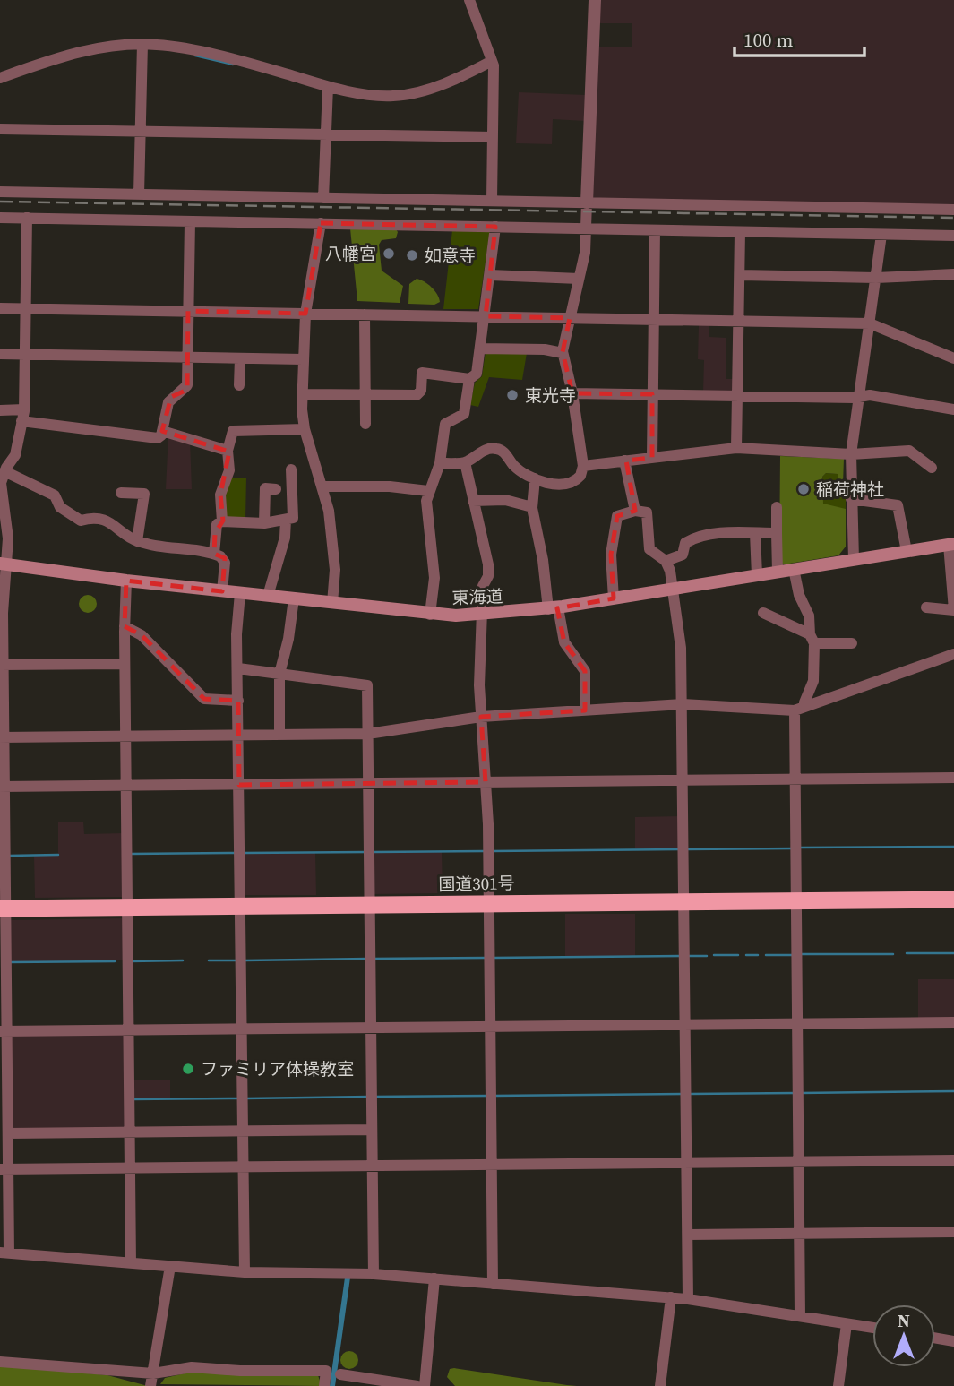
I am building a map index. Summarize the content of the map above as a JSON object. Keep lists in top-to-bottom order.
{
  "streets": {
    "highway": ["国道301号"],
    "main road": ["東海道"]
  },
  "places": [
    "八幡宮",
    "如意寺",
    "東光寺",
    "稲荷神社",
    "ファミリア体操教室"
  ],
  "scale_bar": "100 m",
  "north": "top"
}
